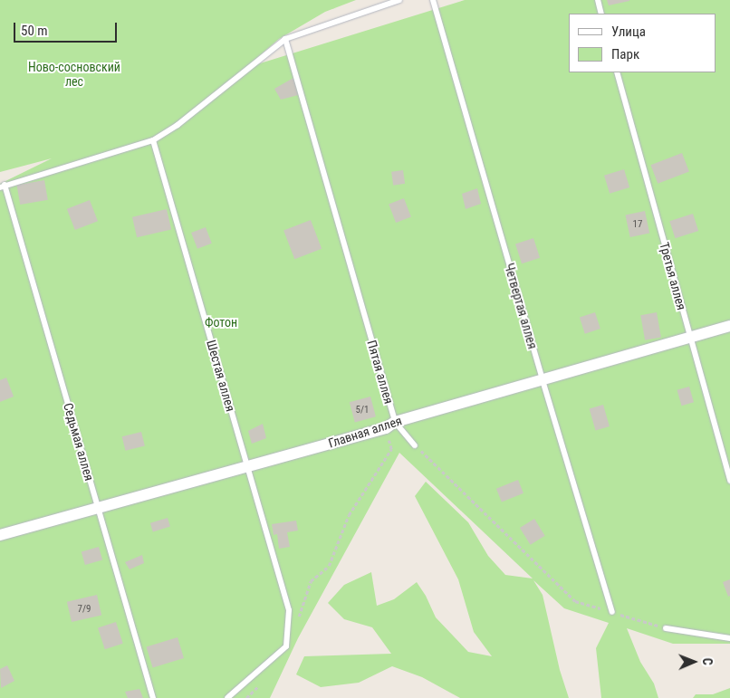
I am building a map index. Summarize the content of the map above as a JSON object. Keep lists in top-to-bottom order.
{
  "streets": {
    "street": ["Главная аллея"],
    "lane": [
      "Третья аллея",
      "Четвертая аллея",
      "Пятая аллея",
      "Шестая аллея",
      "Седьмая аллея"
    ]
  },
  "crossings": [
    ["Третья аллея", "Главная аллея"],
    ["Четвертая аллея", "Главная аллея"],
    ["Пятая аллея", "Главная аллея"],
    ["Шестая аллея", "Главная аллея"],
    ["Главная аллея", "Седьмая аллея"]
  ],
  "parks": ["Ново-сосновский лес", "Фотон"],
  "house_numbers": ["17", "5/1", "7/9"],
  "legend": ["Улица", "Парк"],
  "scale_bar": "50 m",
  "north": "right"
}
